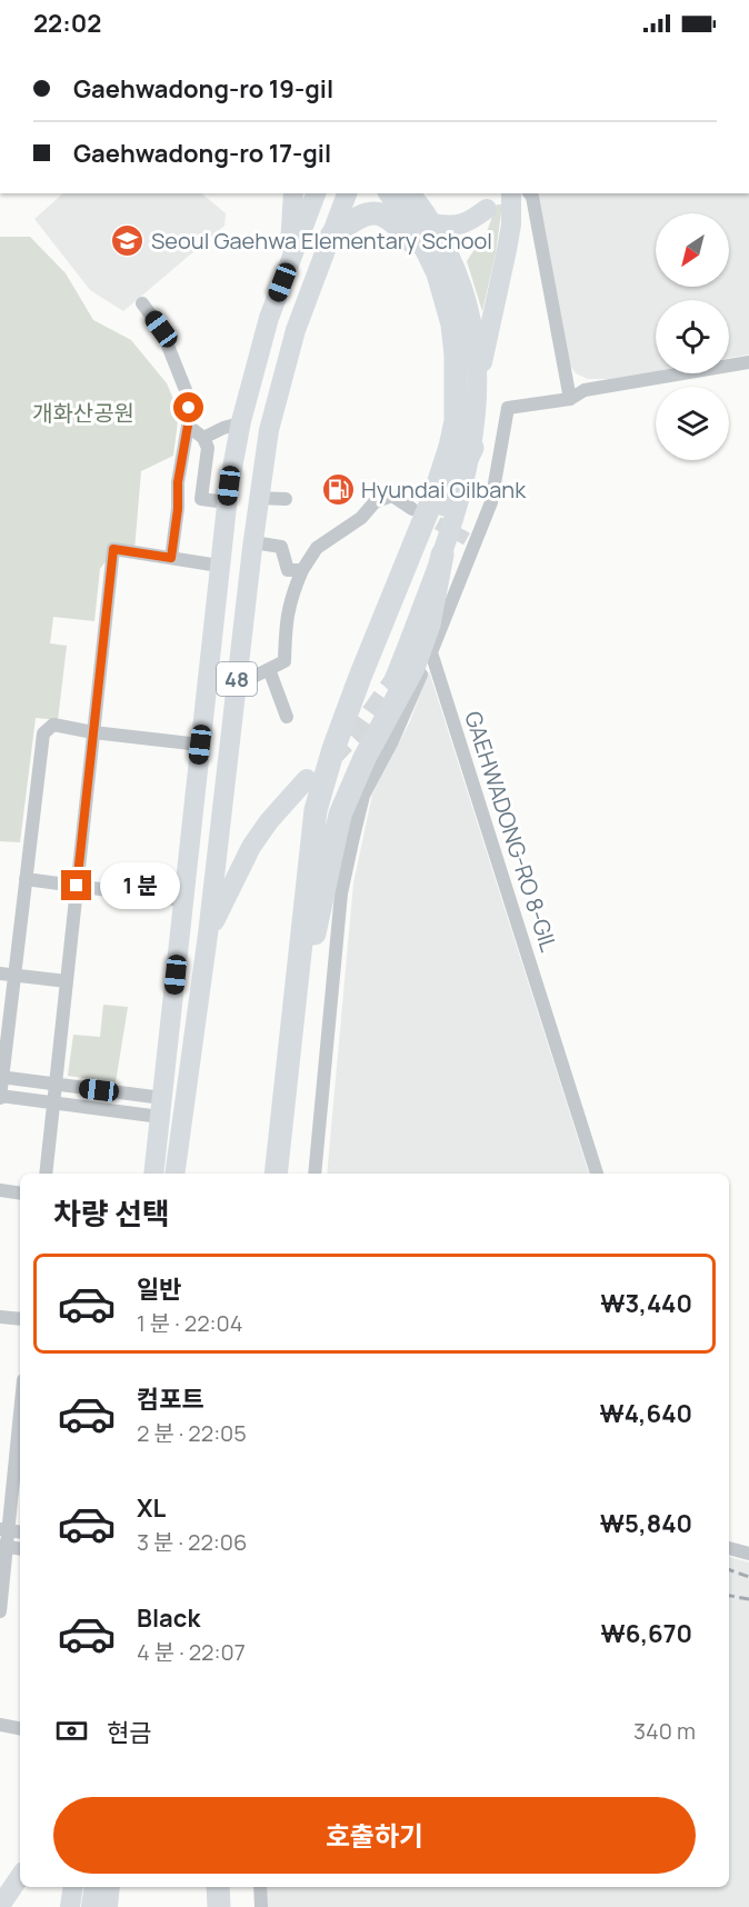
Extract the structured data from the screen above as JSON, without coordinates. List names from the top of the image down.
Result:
{
  "streets": {
    "main road": ["48"],
    "street": ["GAEHWADONG-RO 8-GIL"]
  },
  "parks": ["개화산공원"],
  "places": {
    "school or university": ["Seoul Gaehwa Elementary School"],
    "fuel station": ["Hyundai Oilbank"]
  },
  "north": "bottom left",
  "page": {
    "status": "22:02",
    "banner": ["Gaehwadong-ro 19-gil", "Gaehwadong-ro 17-gil"],
    "bubble": "1 분",
    "heading": "차량 선택",
    "list": [
      {
        "name": "일반",
        "note": "1 분 · 22:04",
        "value": "₩3,440"
      },
      {
        "name": "컴포트",
        "note": "2 분 · 22:05",
        "value": "₩4,640"
      },
      {
        "name": "XL",
        "note": "3 분 · 22:06",
        "value": "₩5,840"
      },
      {
        "name": "Black",
        "note": "4 분 · 22:07",
        "value": "₩6,670"
      }
    ],
    "pay": ["현금", "340 m"],
    "buttons": "호출하기"
  }
}
